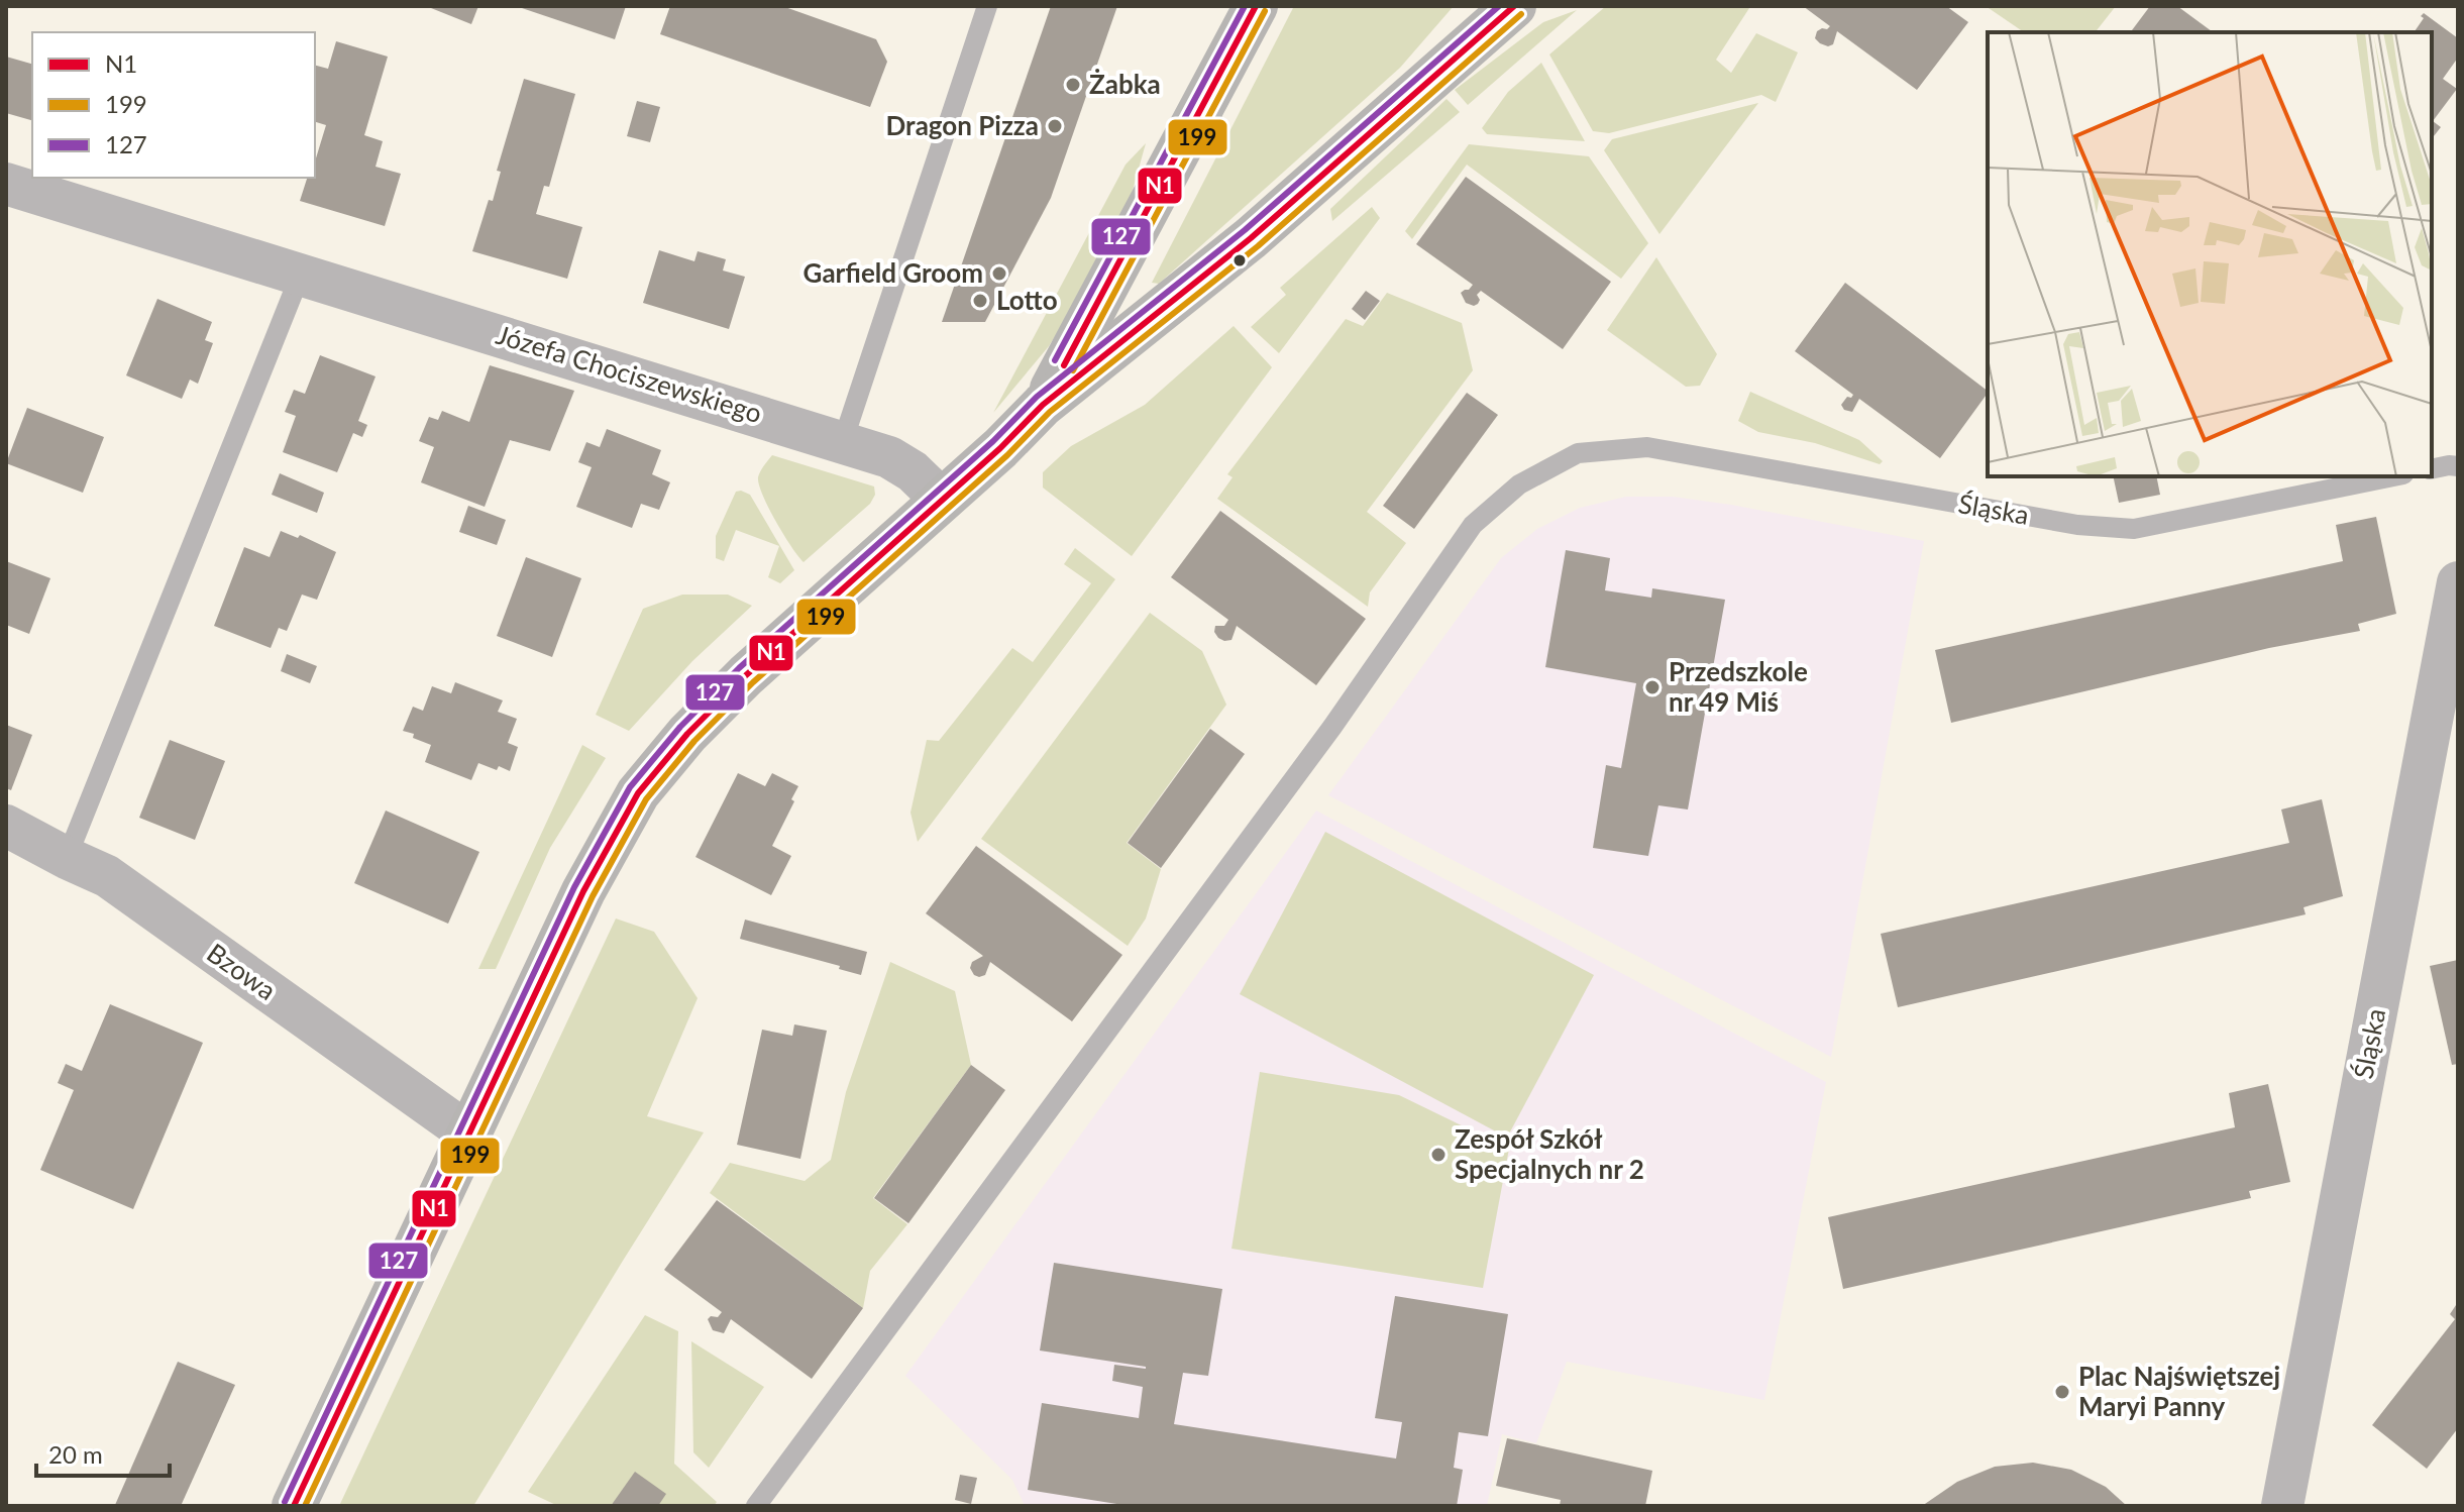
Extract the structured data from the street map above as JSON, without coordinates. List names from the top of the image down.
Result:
{
  "streets": {
    "street": ["Józefa Chociszewskiego", "Śląska", "Bzowa"]
  },
  "places": [
    "Żabka",
    "Dragon Pizza",
    "Garfield Groom",
    "Lotto",
    "Przedszkole nr 49 Miś",
    "Zespół Szkół Specjalnych nr 2",
    "Plac Najświętszej Maryi Panny"
  ],
  "lines": ["transit line N1", "transit line 127", "transit line 199"],
  "legend": ["N1", "199", "127"],
  "scale_bar": "20 m"
}
